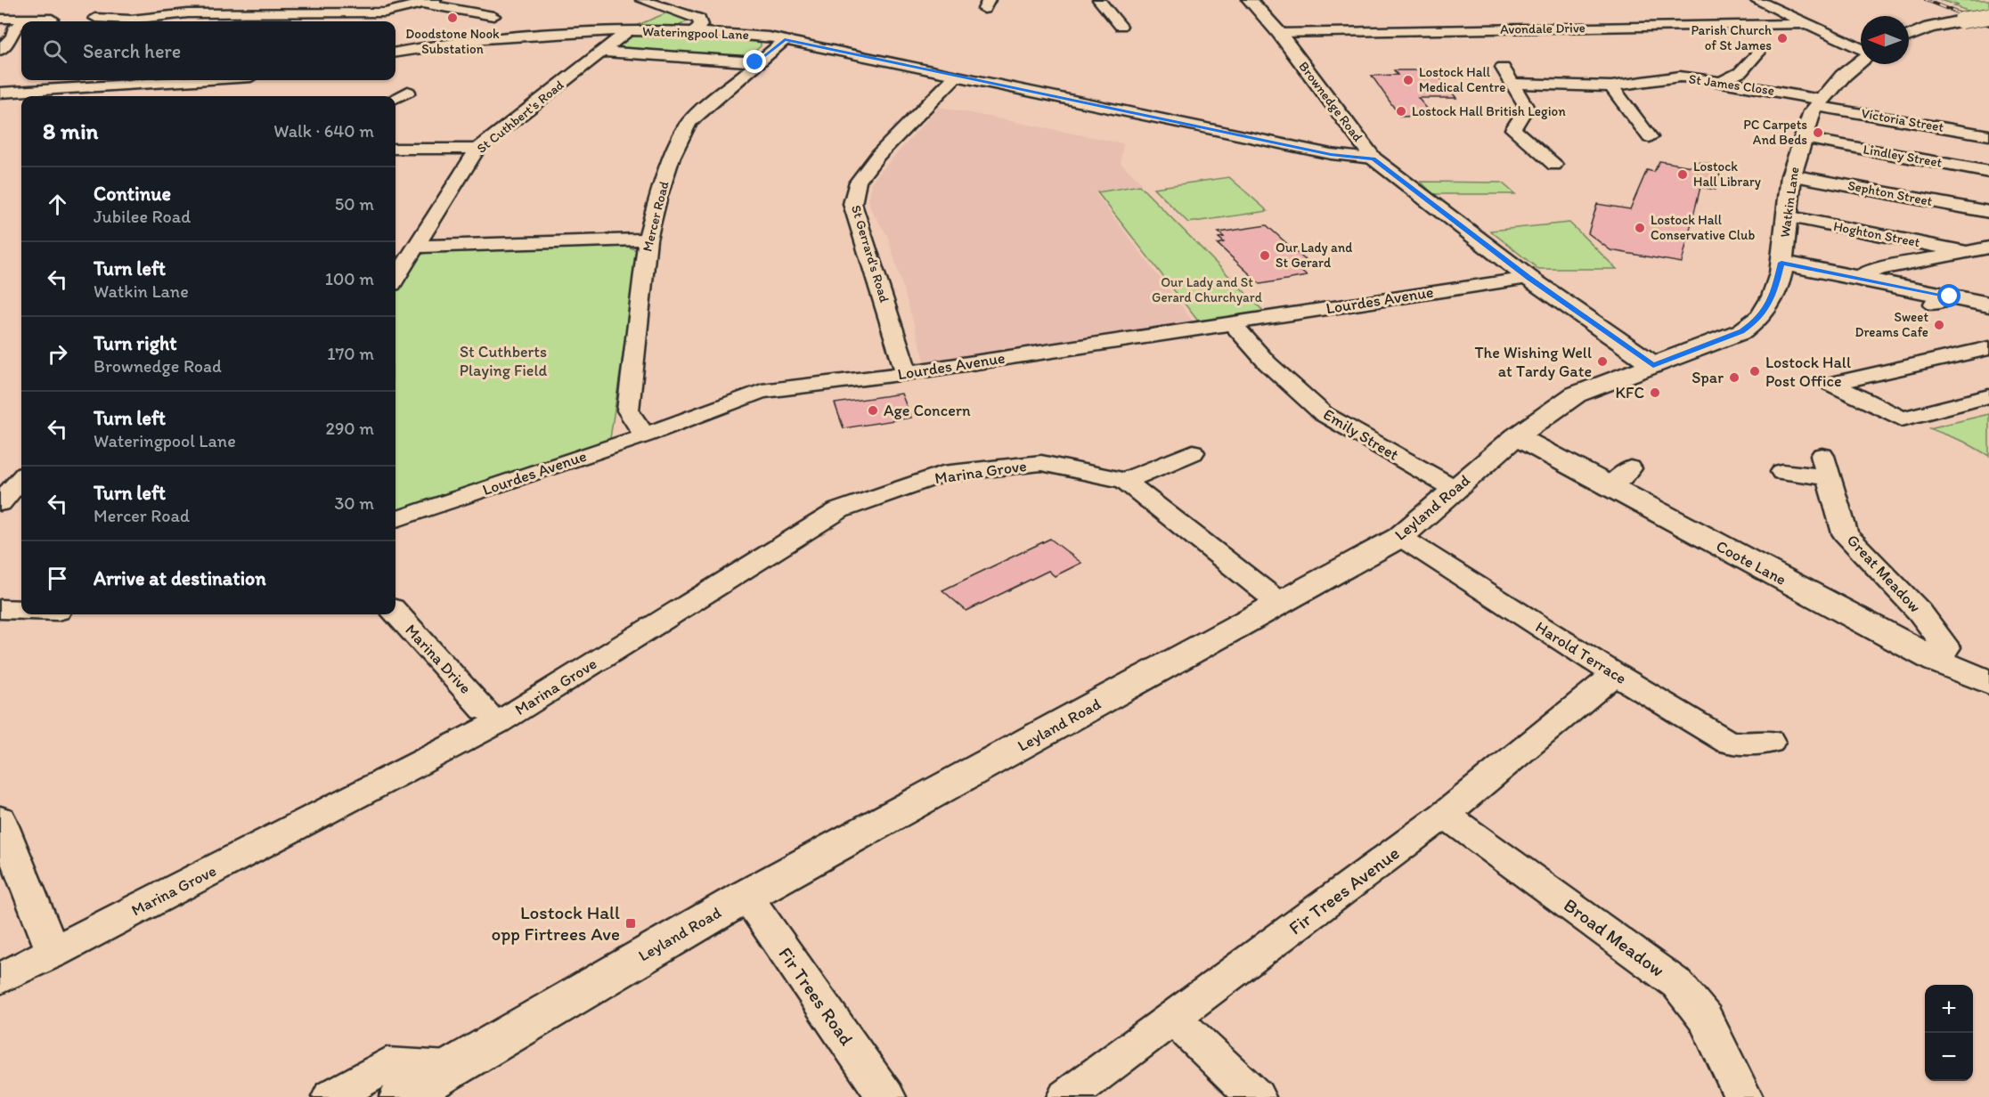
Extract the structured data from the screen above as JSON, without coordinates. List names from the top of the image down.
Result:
{
  "streets": {
    "main road": [
      "Brownedge Road",
      "Watkin Lane",
      "Leyland Road",
      "Coote Lane"
    ],
    "street": [
      "Avondale Drive",
      "Wateringpool Lane",
      "St James Close",
      "St Cuthbert's Road",
      "Victoria Street",
      "Lindley Street",
      "Sephton Street",
      "Mercer Road",
      "Hoghton Street",
      "St Gerrard's Road",
      "Lourdes Avenue",
      "Emily Street",
      "Marina Grove",
      "Great Meadow",
      "Harold Terrace",
      "Marina Drive",
      "Fir Trees Avenue",
      "Broad Meadow",
      "Fir Trees Road"
    ]
  },
  "crossings": [
    ["Avondale Drive", "Brownedge Road"],
    ["Wateringpool Lane", "Brownedge Road"],
    ["Wateringpool Lane", "St Cuthbert's Road"],
    ["Wateringpool Lane", "Mercer Road"],
    ["Wateringpool Lane", "St Gerrard's Road"],
    ["St James Close", "Victoria Street"],
    ["St James Close", "Watkin Lane"],
    ["Brownedge Road", "Watkin Lane"],
    ["Brownedge Road", "Lourdes Avenue"],
    ["Brownedge Road", "Leyland Road"],
    ["Victoria Street", "Watkin Lane"],
    ["Lindley Street", "Watkin Lane"],
    ["Sephton Street", "Watkin Lane"],
    ["Watkin Lane", "Hoghton Street"],
    ["Watkin Lane", "Leyland Road"],
    ["Mercer Road", "Lourdes Avenue"],
    ["St Gerrard's Road", "Lourdes Avenue"],
    ["Lourdes Avenue", "Emily Street"],
    ["Emily Street", "Leyland Road"],
    ["Marina Grove", "Leyland Road"],
    ["Leyland Road", "Coote Lane"],
    ["Leyland Road", "Harold Terrace"],
    ["Leyland Road", "Fir Trees Road"],
    ["Coote Lane", "Great Meadow"],
    ["Harold Terrace", "Fir Trees Avenue"],
    ["Fir Trees Avenue", "Broad Meadow"]
  ],
  "parks": ["Our Lady and St Gerard Churchyard", "St Cuthberts Playing Field"],
  "places": {
    "other": [
      "Doodstone Nook Substation",
      "Parish Church of St James",
      "Lostock Hall Medical Centre",
      "Lostock Hall British Legion",
      "PC Carpets And Beds",
      "Lostock Hall Library",
      "Lostock Hall Conservative Club",
      "Our Lady and St Gerard",
      "Sweet Dreams Cafe",
      "The Wishing Well at Tardy Gate",
      "Lostock Hall Post Office",
      "Spar",
      "KFC",
      "Age Concern"
    ],
    "transit": ["Lostock Hall opp Firtrees Ave"]
  },
  "north": "left",
  "page": {
    "search": "Search here",
    "heading": ["8 min", "Walk · 640 m"],
    "list": [
      ["Continue", "Jubilee Road", "50 m"],
      ["Turn left", "Watkin Lane", "100 m"],
      ["Turn right", "Brownedge Road", "170 m"],
      ["Turn left", "Wateringpool Lane", "290 m"],
      ["Turn left", "Mercer Road", "30 m"],
      "Arrive at destination"
    ],
    "map_buttons": ["+", "−"]
  }
}
